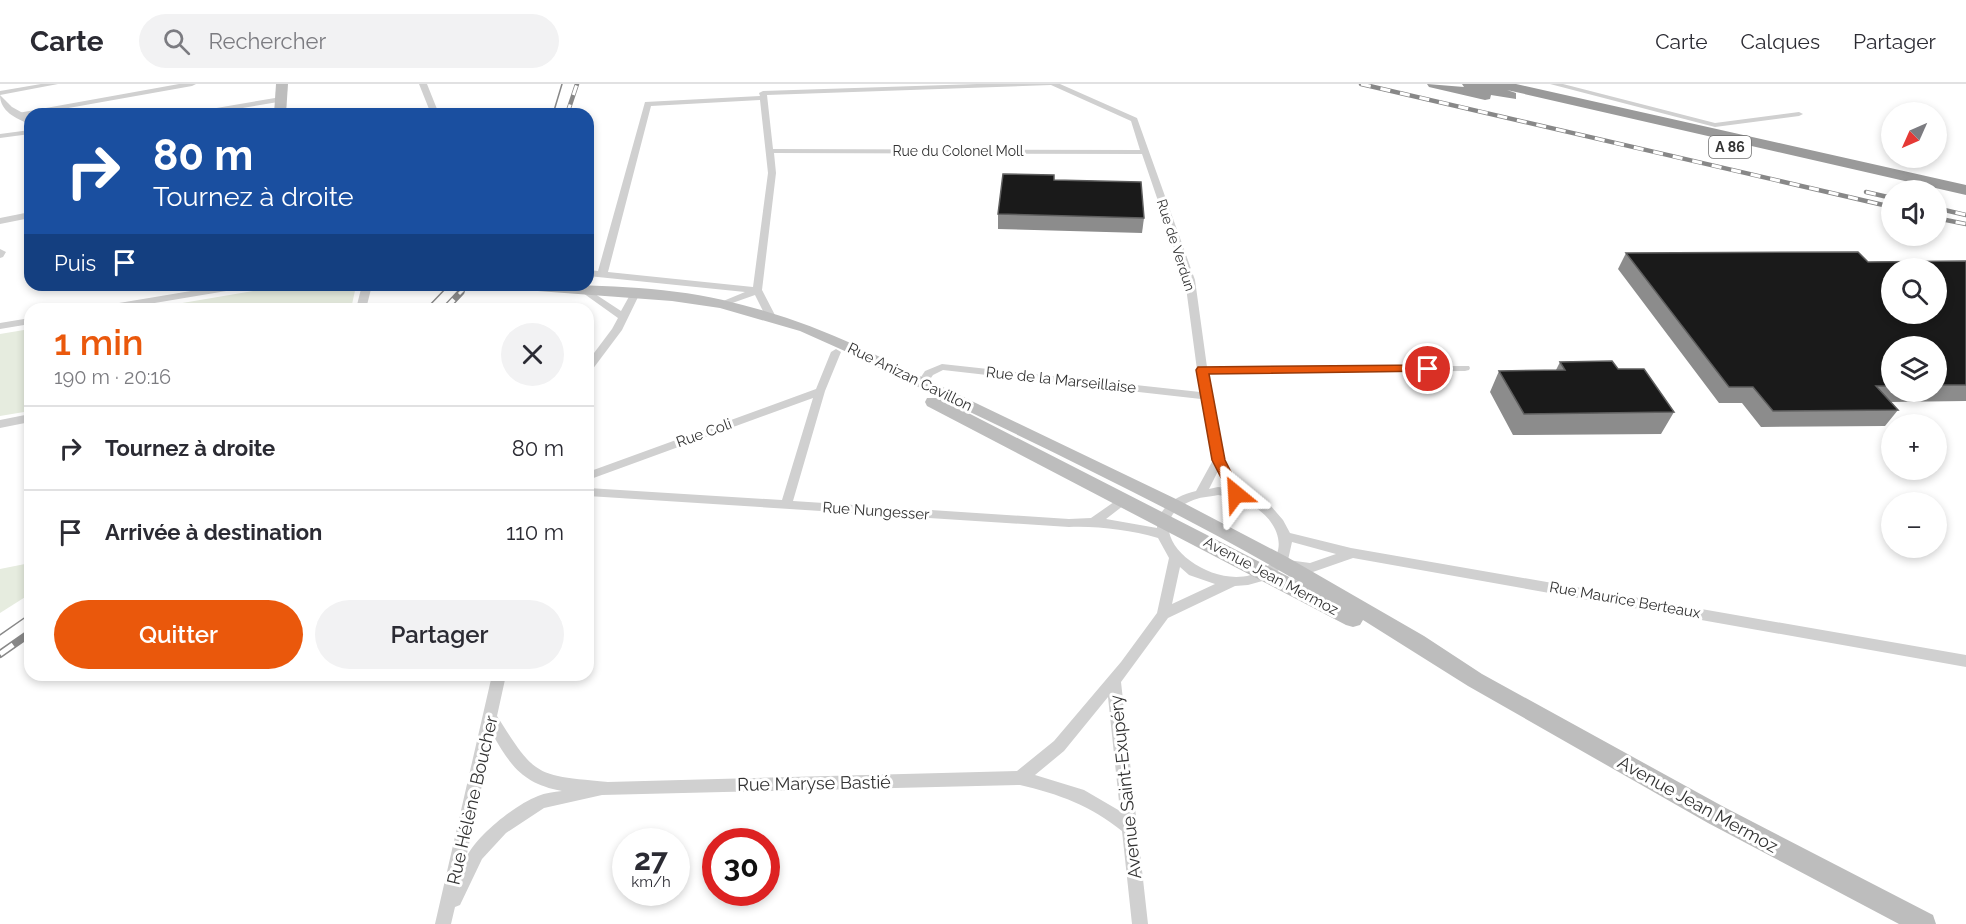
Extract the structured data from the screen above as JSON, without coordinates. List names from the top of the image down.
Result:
{
  "streets": {
    "highway": ["A 86"],
    "main road": ["Rue Anizan Cavillon", "Avenue Jean Mermoz"],
    "street": [
      "Rue du Colonel Moll",
      "Rue de Verdun",
      "Rue de la Marseillaise",
      "Rue Coli",
      "Rue Nungesser",
      "Rue Maurice Berteaux",
      "Rue Maryse Bastié",
      "Avenue Saint-Exupéry",
      "Rue Hélène Boucher"
    ]
  },
  "crossings": [
    ["Rue du Colonel Moll", "Rue de Verdun"],
    ["Rue de Verdun", "Rue de la Marseillaise"],
    ["Rue Anizan Cavillon", "Rue de la Marseillaise"],
    ["Rue Anizan Cavillon", "Rue Nungesser"],
    ["Rue Anizan Cavillon", "Avenue Jean Mermoz"],
    ["Rue Nungesser", "Avenue Jean Mermoz"],
    ["Rue Maryse Bastié", "Avenue Saint-Exupéry"],
    ["Rue Maryse Bastié", "Rue Hélène Boucher"]
  ],
  "north": "bottom left",
  "page": {
    "header": "Carte",
    "search": "Rechercher",
    "nav": ["Carte", "Calques", "Partager"],
    "map_buttons": ["+", "−"],
    "turn": ["80 m", "Tournez à droite"],
    "then": "Puis",
    "heading": ["1 min", "190 m · 20:16"],
    "list": [
      {
        "name": "Tournez à droite",
        "value": "80 m"
      },
      {
        "name": "Arrivée à destination",
        "value": "110 m"
      }
    ],
    "buttons": ["Quitter", "Partager"],
    "speed": "27 km/h",
    "limit": "30"
  }
}
